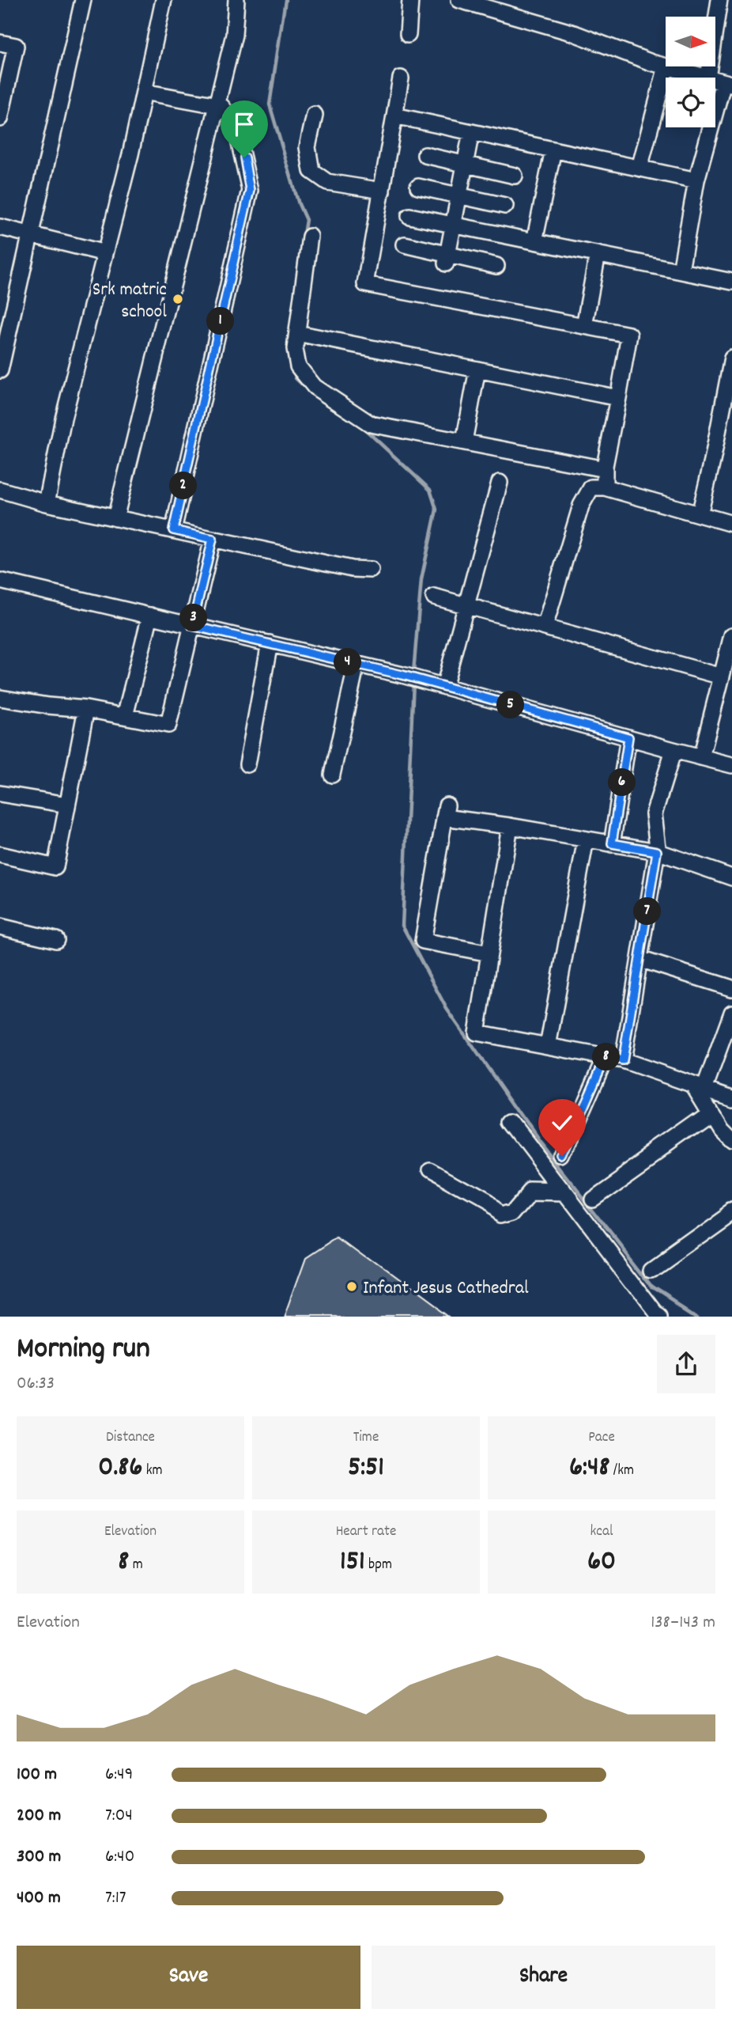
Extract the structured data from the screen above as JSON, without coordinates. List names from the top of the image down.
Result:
{
  "places": ["Srk matric school", "Infant Jesus Cathedral"],
  "north": "right",
  "page": {
    "pins": [
      "1",
      "2",
      "3",
      "4",
      "5",
      "6",
      "7",
      "8"
    ],
    "heading": ["Morning run", "06:33"],
    "stats": [
      ["Distance", "0.86 km"],
      ["Time", "5:51"],
      ["Pace", "6:48 /km"],
      ["Elevation", "8 m"],
      ["Heart rate", "151 bpm"],
      ["kcal", "60"]
    ],
    "chart": ["Elevation", "138–143 m"],
    "list": [
      {
        "name": "100 m",
        "note": "6:49"
      },
      {
        "name": "200 m",
        "note": "7:04"
      },
      {
        "name": "300 m",
        "note": "6:40"
      },
      {
        "name": "400 m",
        "note": "7:17"
      }
    ],
    "buttons": ["Save", "Share"]
  }
}
